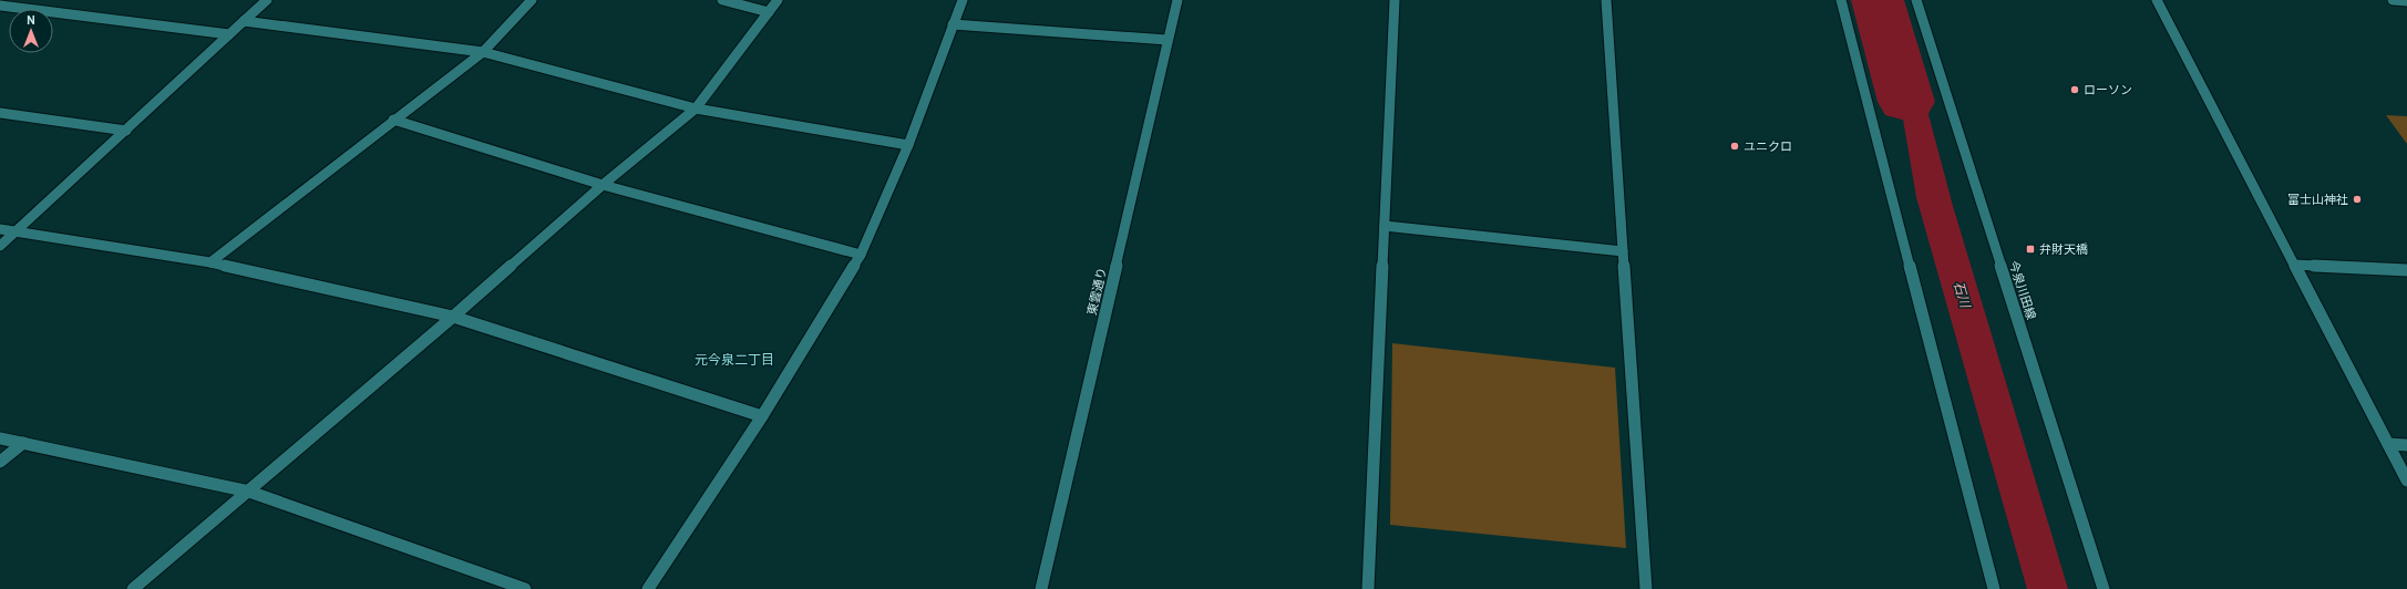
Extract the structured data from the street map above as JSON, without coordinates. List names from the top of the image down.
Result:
{
  "streets": {
    "street": ["今泉川田線", "東雲通り"]
  },
  "districts": ["元今泉二丁目"],
  "water": ["石川"],
  "places": {
    "other": ["ローソン", "ユニクロ", "富士山神社"],
    "transit": ["弁財天橋"]
  },
  "north": "top"
}
